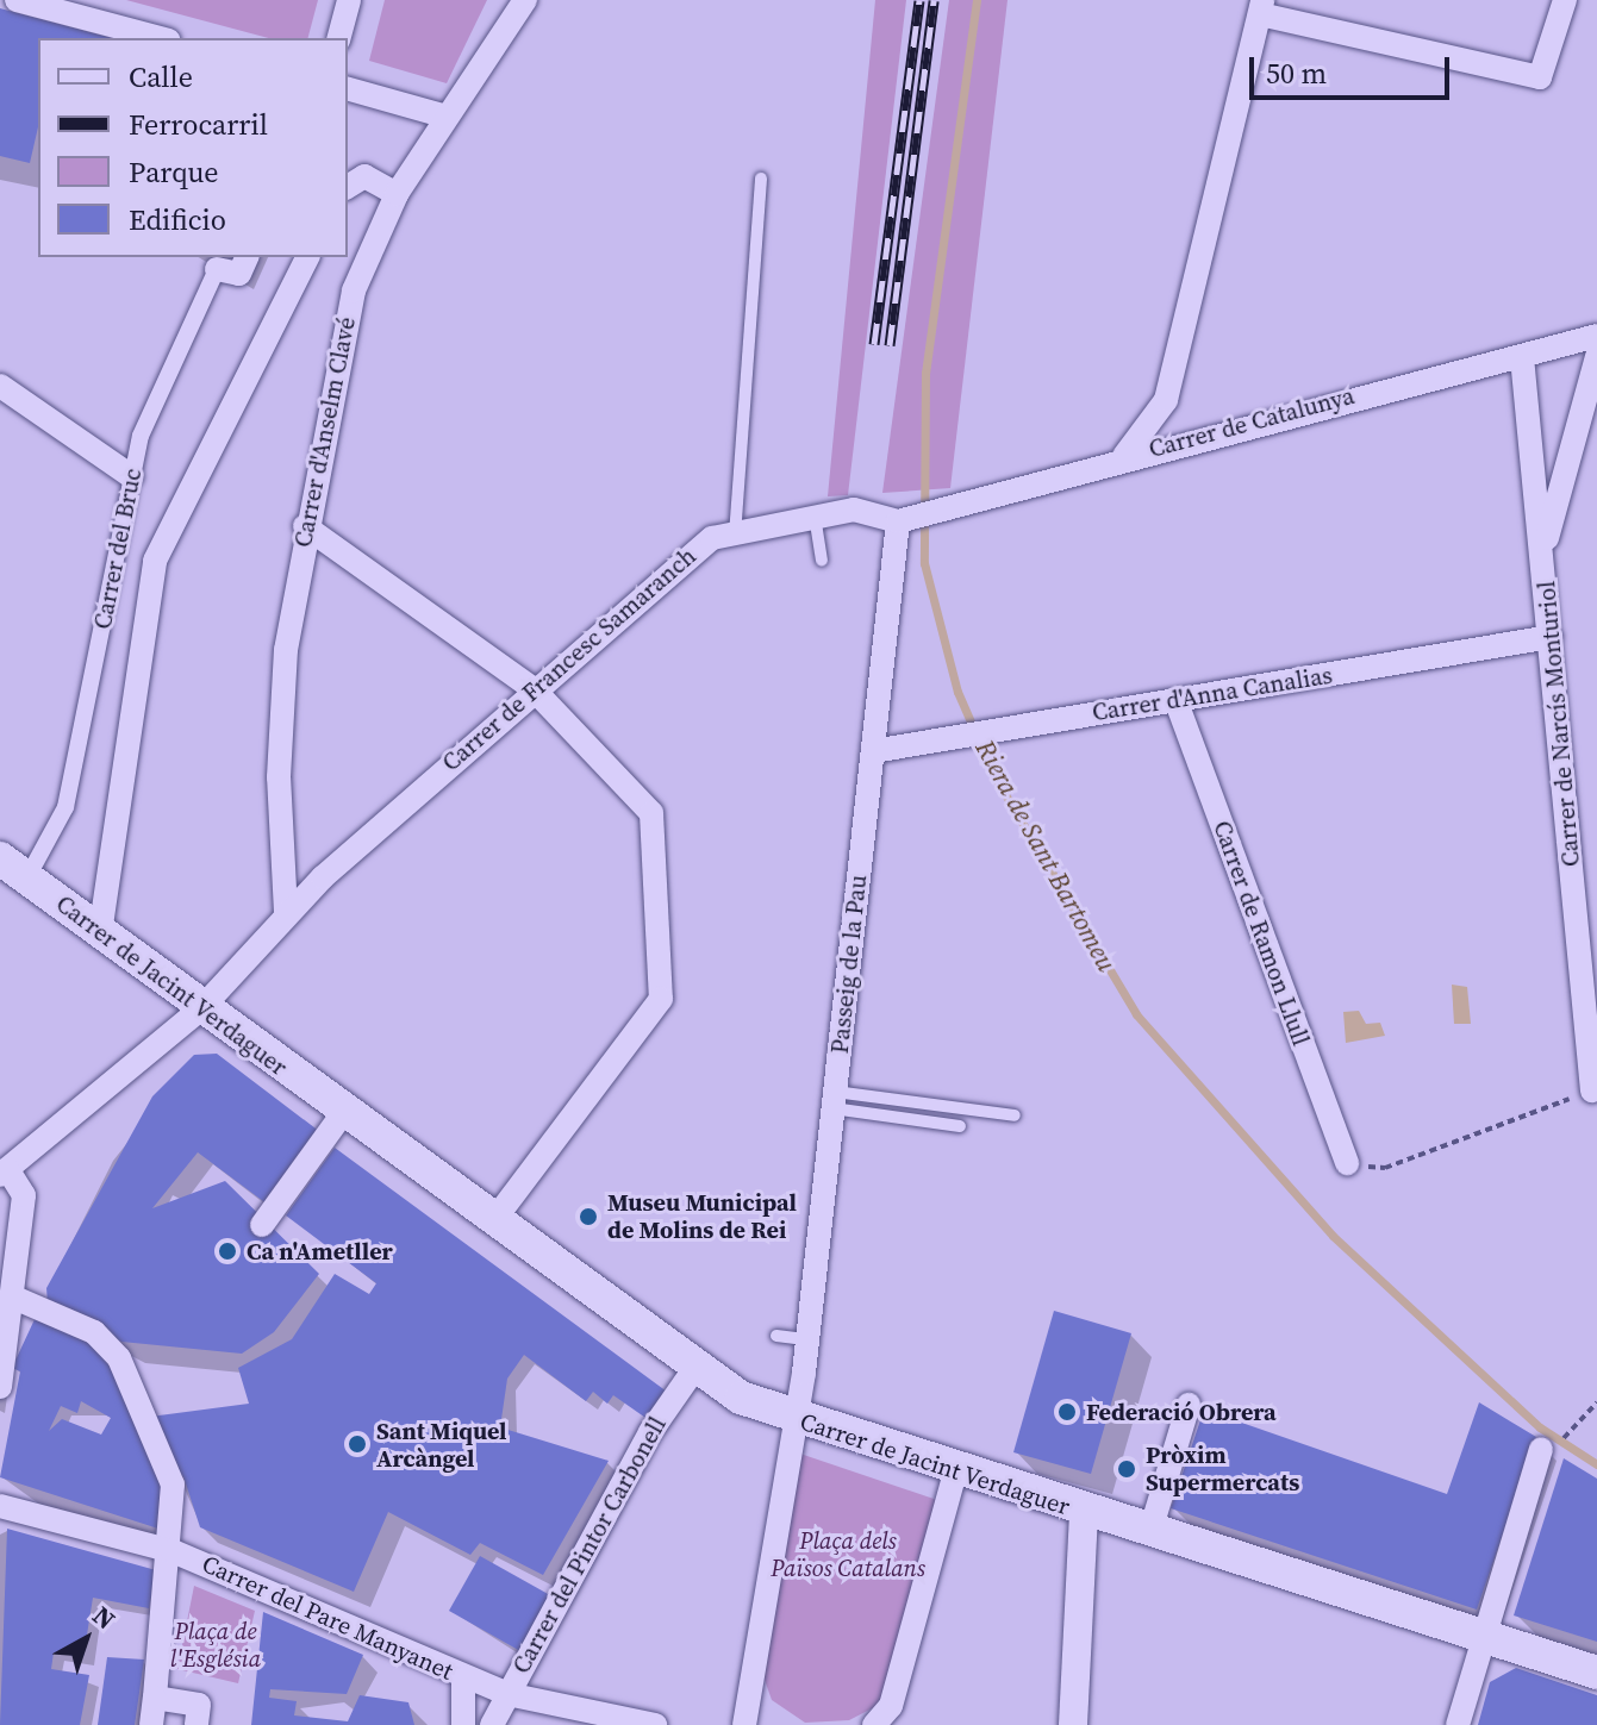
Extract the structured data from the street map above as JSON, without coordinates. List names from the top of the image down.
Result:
{
  "streets": {
    "main road": ["Carrer de Jacint Verdaguer"],
    "street": [
      "Carrer de Catalunya",
      "Carrer d'Anselm Clavé",
      "Carrer del Bruc",
      "Carrer de Francesc Samaranch",
      "Carrer d'Anna Canalias",
      "Carrer de Narcís Monturiol",
      "Carrer de Ramon Llull",
      "Passeig de la Pau",
      "Carrer del Pintor Carbonell",
      "Carrer del Pare Manyanet"
    ]
  },
  "crossings": [
    ["Carrer de Catalunya", "Carrer de Francesc Samaranch"],
    ["Carrer de Catalunya", "Carrer de Narcís Monturiol"],
    ["Carrer de Catalunya", "Passeig de la Pau"],
    ["Carrer d'Anselm Clavé", "Carrer de Francesc Samaranch"],
    ["Carrer del Bruc", "Carrer de Jacint Verdaguer"],
    ["Carrer de Francesc Samaranch", "Passeig de la Pau"],
    ["Carrer de Francesc Samaranch", "Carrer de Jacint Verdaguer"],
    ["Carrer d'Anna Canalias", "Carrer de Narcís Monturiol"],
    ["Carrer d'Anna Canalias", "Carrer de Ramon Llull"],
    ["Carrer d'Anna Canalias", "Passeig de la Pau"],
    ["Passeig de la Pau", "Carrer de Jacint Verdaguer"],
    ["Carrer de Jacint Verdaguer", "Carrer del Pintor Carbonell"],
    ["Carrer del Pintor Carbonell", "Carrer del Pare Manyanet"]
  ],
  "water": ["Riera de Sant Bartomeu"],
  "parks": ["Plaça dels Països Catalans", "Plaça de l'Església"],
  "places": [
    "Museu Municipal de Molins de Rei",
    "Ca n'Ametller",
    "Federació Obrera",
    "Sant Miquel Arcàngel",
    "Pròxim Supermercats"
  ],
  "legend": [
    "Calle",
    "Ferrocarril",
    "Parque",
    "Edificio"
  ],
  "scale_bar": "50 m",
  "north": "top right"
}
